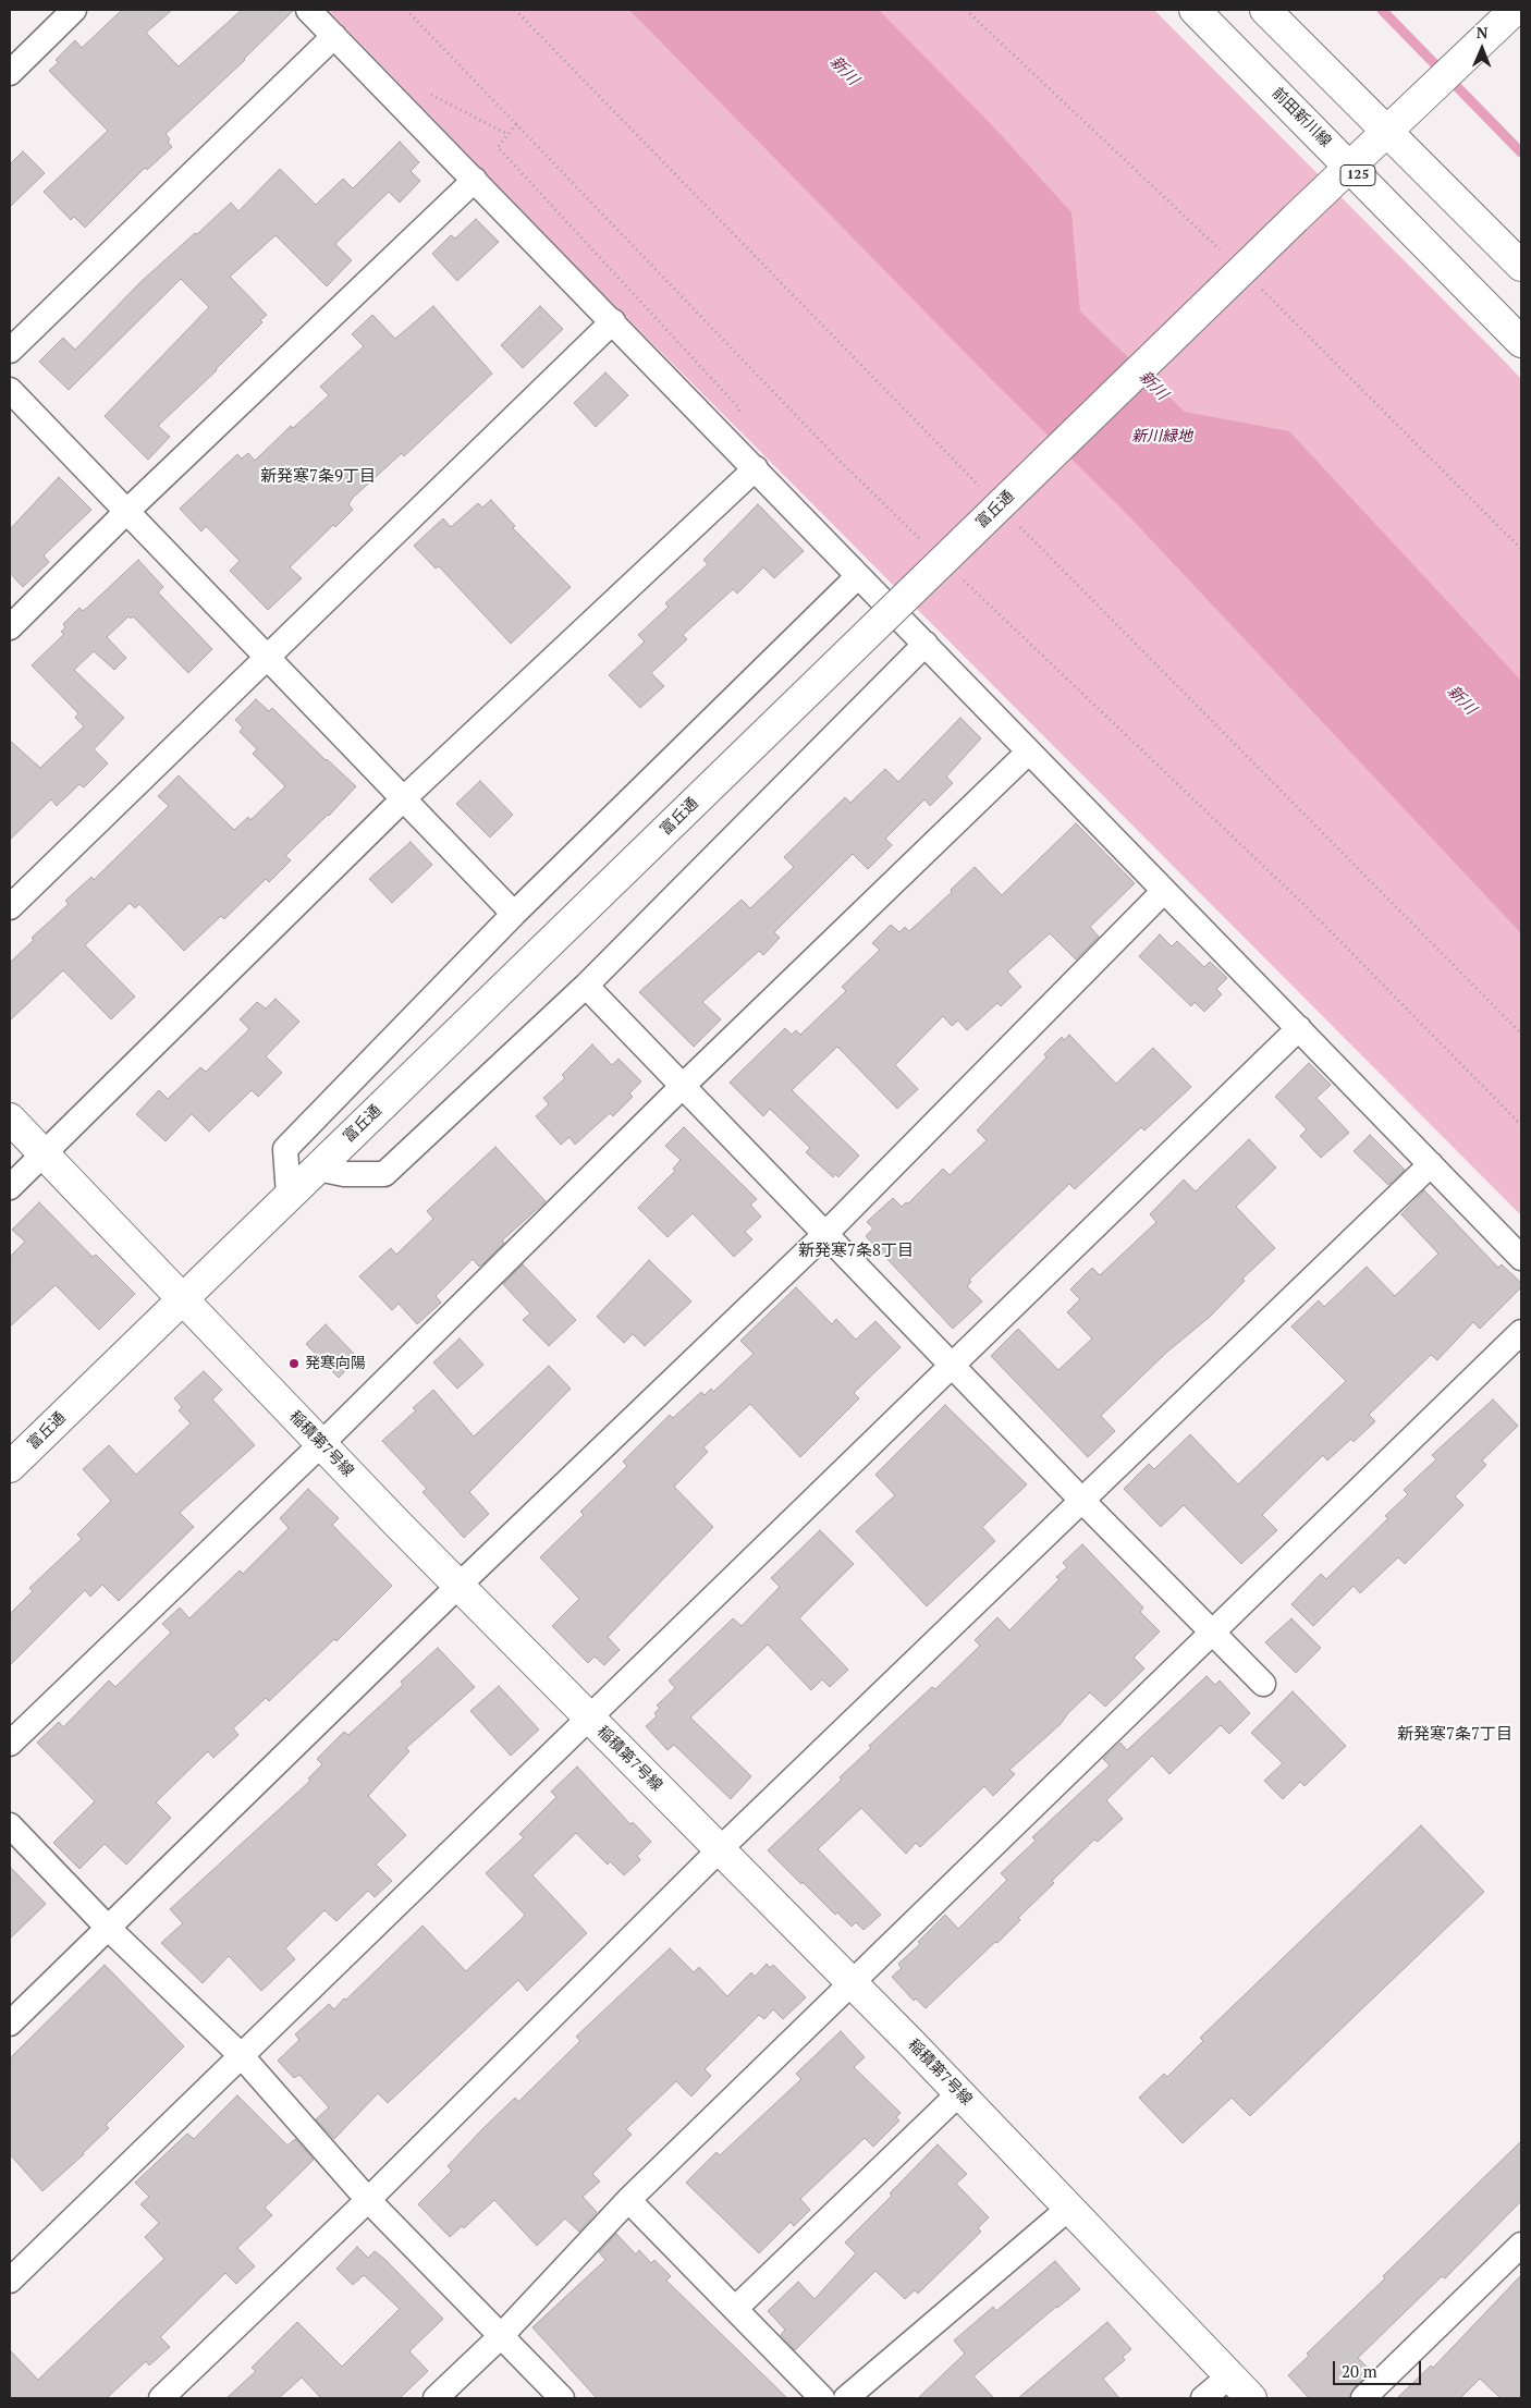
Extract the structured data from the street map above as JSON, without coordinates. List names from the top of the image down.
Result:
{
  "streets": {
    "street": [
      "前田新川線",
      "125",
      "富丘通",
      "稲積第7号線"
    ]
  },
  "crossings": [
    ["前田新川線", "富丘通"],
    ["富丘通", "稲積第7号線"]
  ],
  "districts": ["新発寒7条9丁目", "新発寒7条8丁目", "新発寒7条7丁目"],
  "water": ["新川"],
  "parks": ["新川緑地"],
  "places": ["発寒向陽"],
  "scale_bar": "20 m",
  "north": "top"
}
